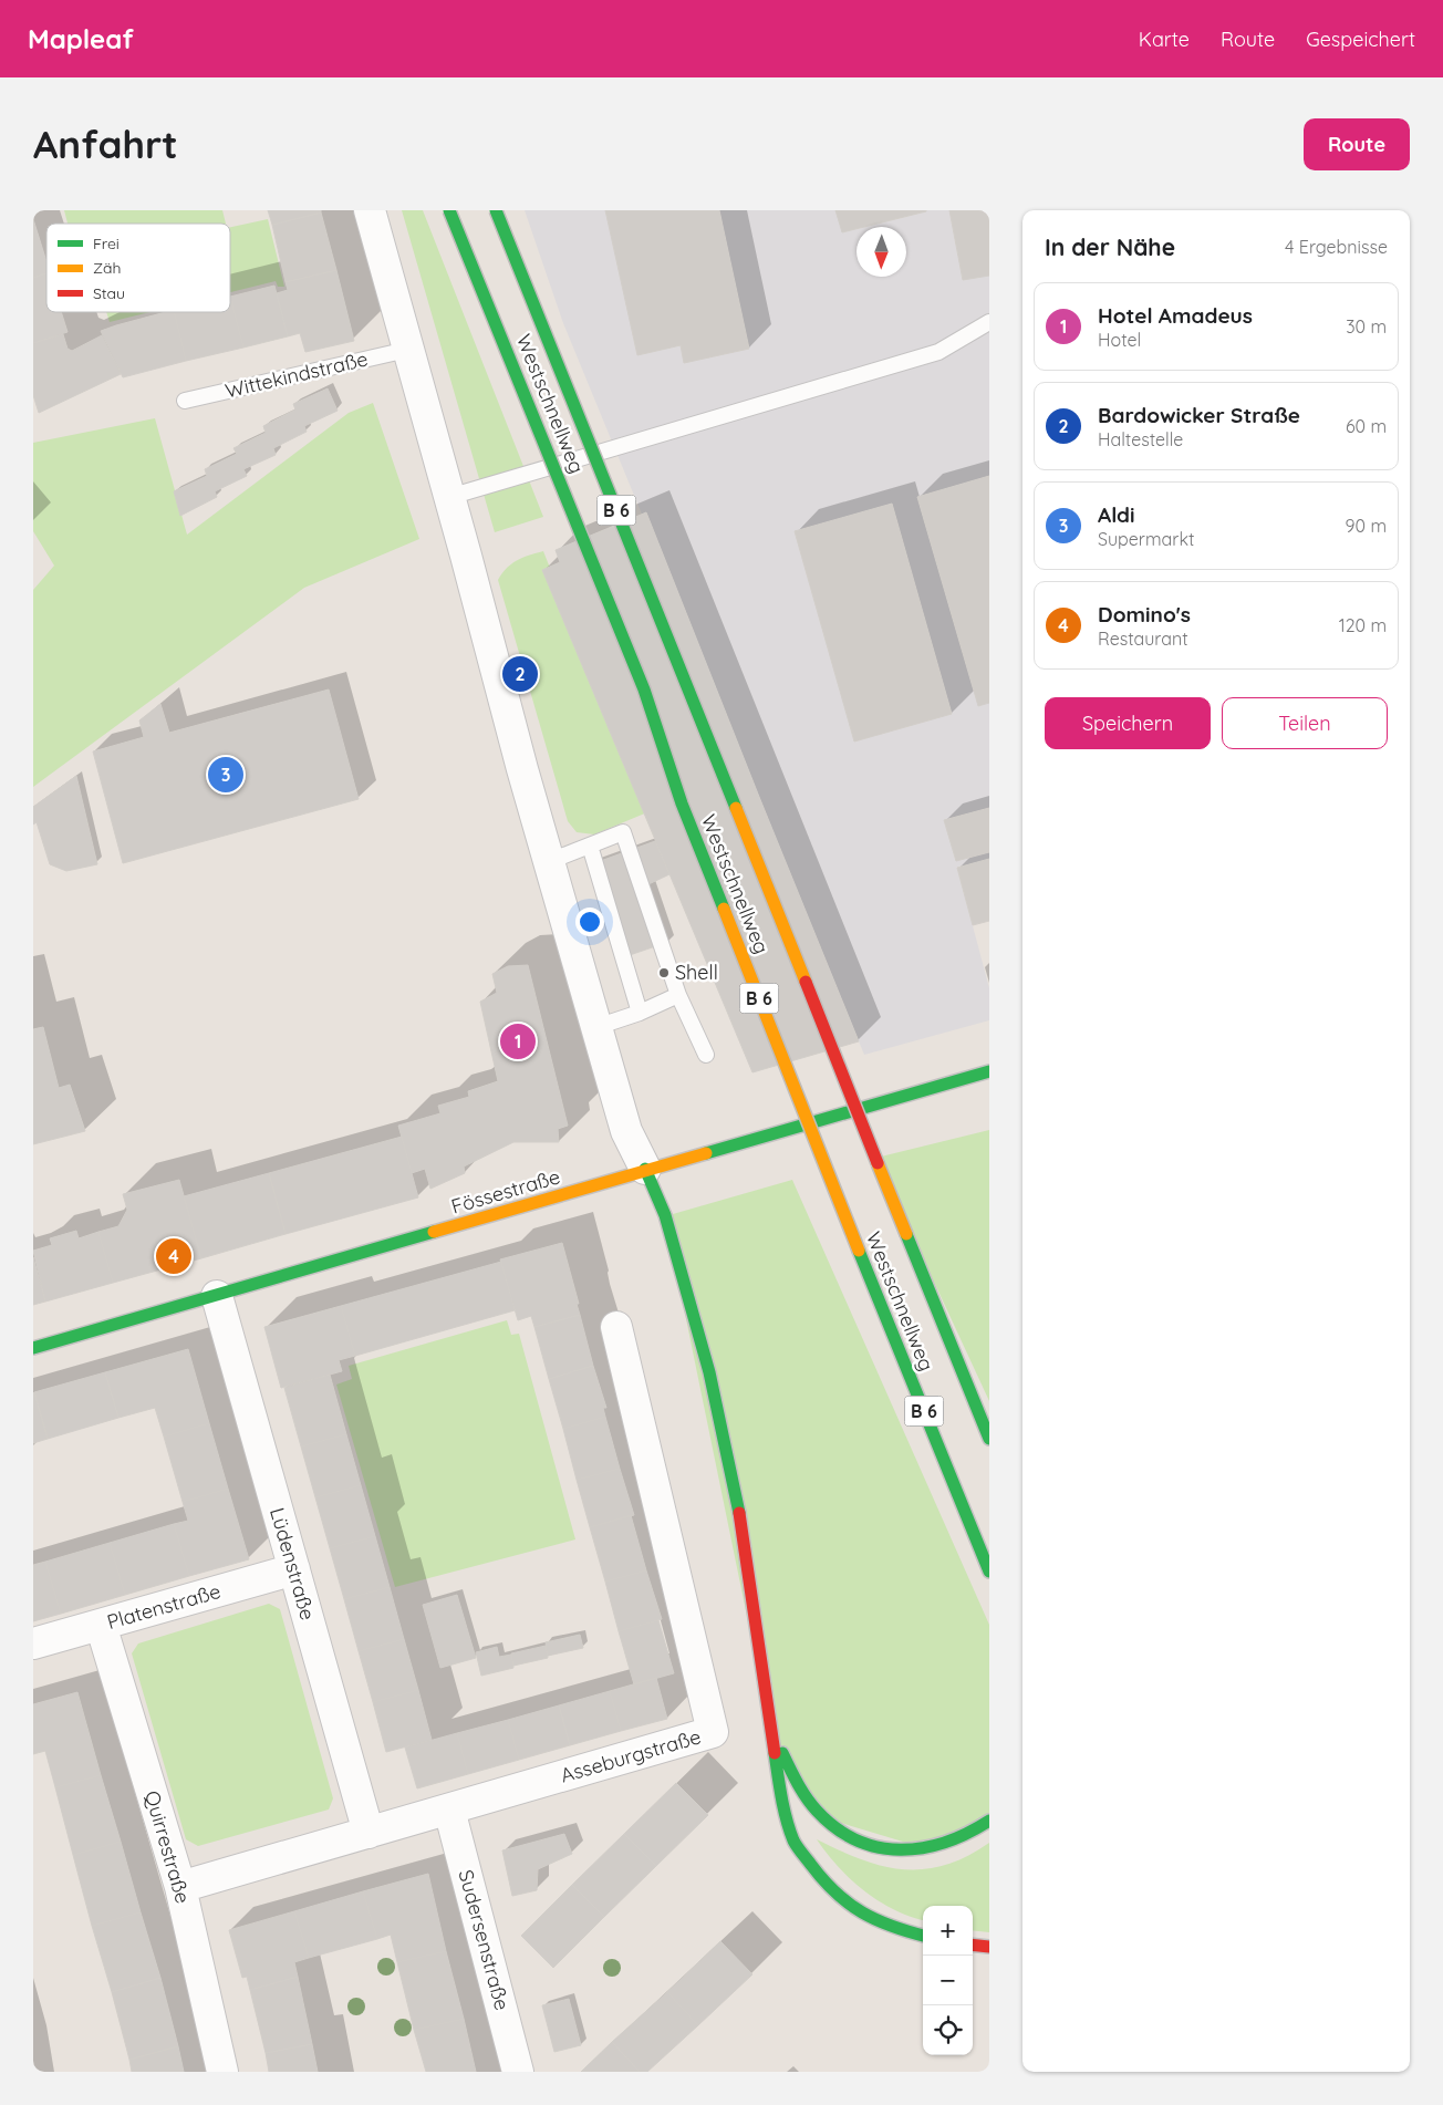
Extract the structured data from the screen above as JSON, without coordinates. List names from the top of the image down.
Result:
{
  "streets": {
    "main road": ["Westschnellweg", "B 6", "Fössestraße"],
    "street": [
      "Lüdenstraße",
      "Platenstraße",
      "Asseburgstraße",
      "Quirrestraße",
      "Sudersenstraße"
    ],
    "lane": ["Wittekindstraße"]
  },
  "crossings": [
    ["Fössestraße", "Lüdenstraße"],
    ["Lüdenstraße", "Platenstraße"],
    ["Lüdenstraße", "Asseburgstraße"],
    ["Platenstraße", "Quirrestraße"],
    ["Asseburgstraße", "Quirrestraße"],
    ["Asseburgstraße", "Sudersenstraße"]
  ],
  "places": ["Shell"],
  "legend": ["Frei", "Zäh", "Stau"],
  "north": "bottom",
  "page": {
    "header": "Mapleaf",
    "nav": ["Karte", "Route", "Gespeichert"],
    "buttons": [
      "Route",
      ["Speichern", "Teilen"]
    ],
    "title": "Anfahrt",
    "heading": ["In der Nähe", "4 Ergebnisse"],
    "list": [
      {
        "mark": "1",
        "name": "Hotel Amadeus",
        "note": "Hotel",
        "value": "30 m"
      },
      {
        "mark": "2",
        "name": "Bardowicker Straße",
        "note": "Haltestelle",
        "value": "60 m"
      },
      {
        "mark": "3",
        "name": "Aldi",
        "note": "Supermarkt",
        "value": "90 m"
      },
      {
        "mark": "4",
        "name": "Domino's",
        "note": "Restaurant",
        "value": "120 m"
      }
    ],
    "pins": [
      "2",
      "3",
      "1",
      "4"
    ],
    "map_buttons": ["+", "−"]
  }
}
